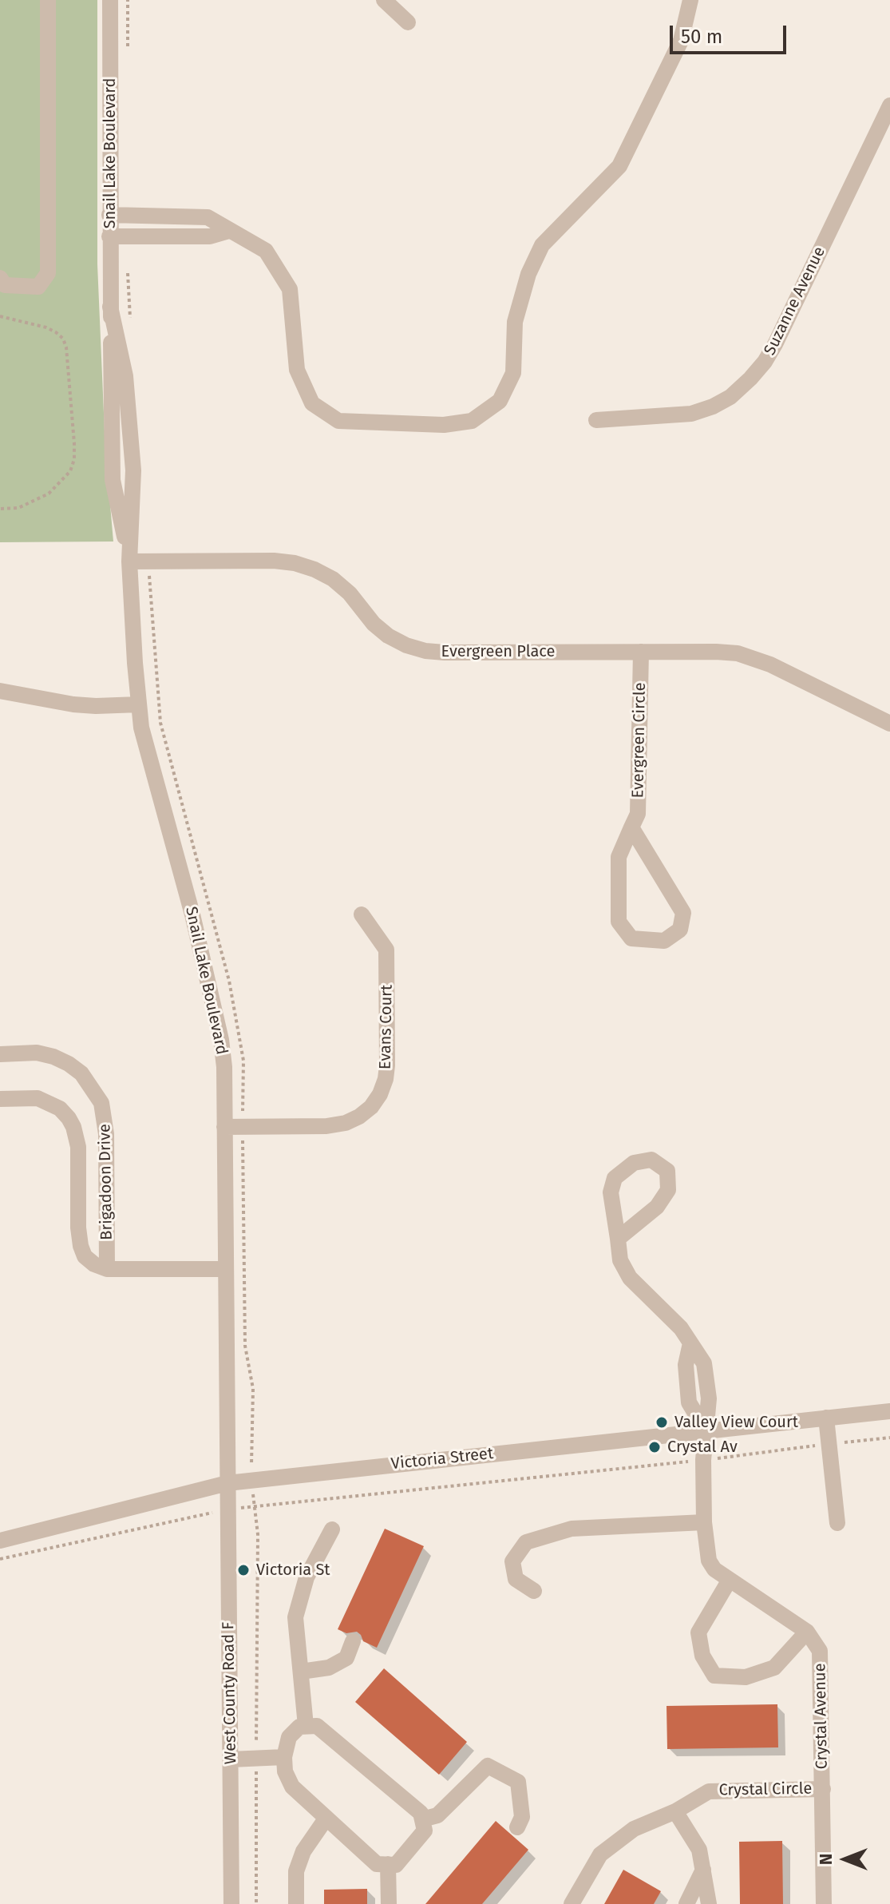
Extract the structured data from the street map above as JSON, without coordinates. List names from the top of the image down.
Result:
{
  "streets": {
    "street": [
      "Snail Lake Boulevard",
      "Suzanne Avenue",
      "Evergreen Place",
      "Evergreen Circle",
      "Evans Court",
      "Brigadoon Drive",
      "Victoria Street",
      "West County Road F",
      "Crystal Avenue",
      "Crystal Circle"
    ]
  },
  "crossings": [
    ["Snail Lake Boulevard", "Evergreen Place"],
    ["Snail Lake Boulevard", "Evans Court"],
    ["Snail Lake Boulevard", "Victoria Street"],
    ["Snail Lake Boulevard", "West County Road F"],
    ["Evergreen Place", "Evergreen Circle"],
    ["Victoria Street", "West County Road F"],
    ["Crystal Avenue", "Crystal Circle"]
  ],
  "places": ["Valley View Court", "Crystal Av", "Victoria St"],
  "scale_bar": "50 m",
  "north": "left"
}
